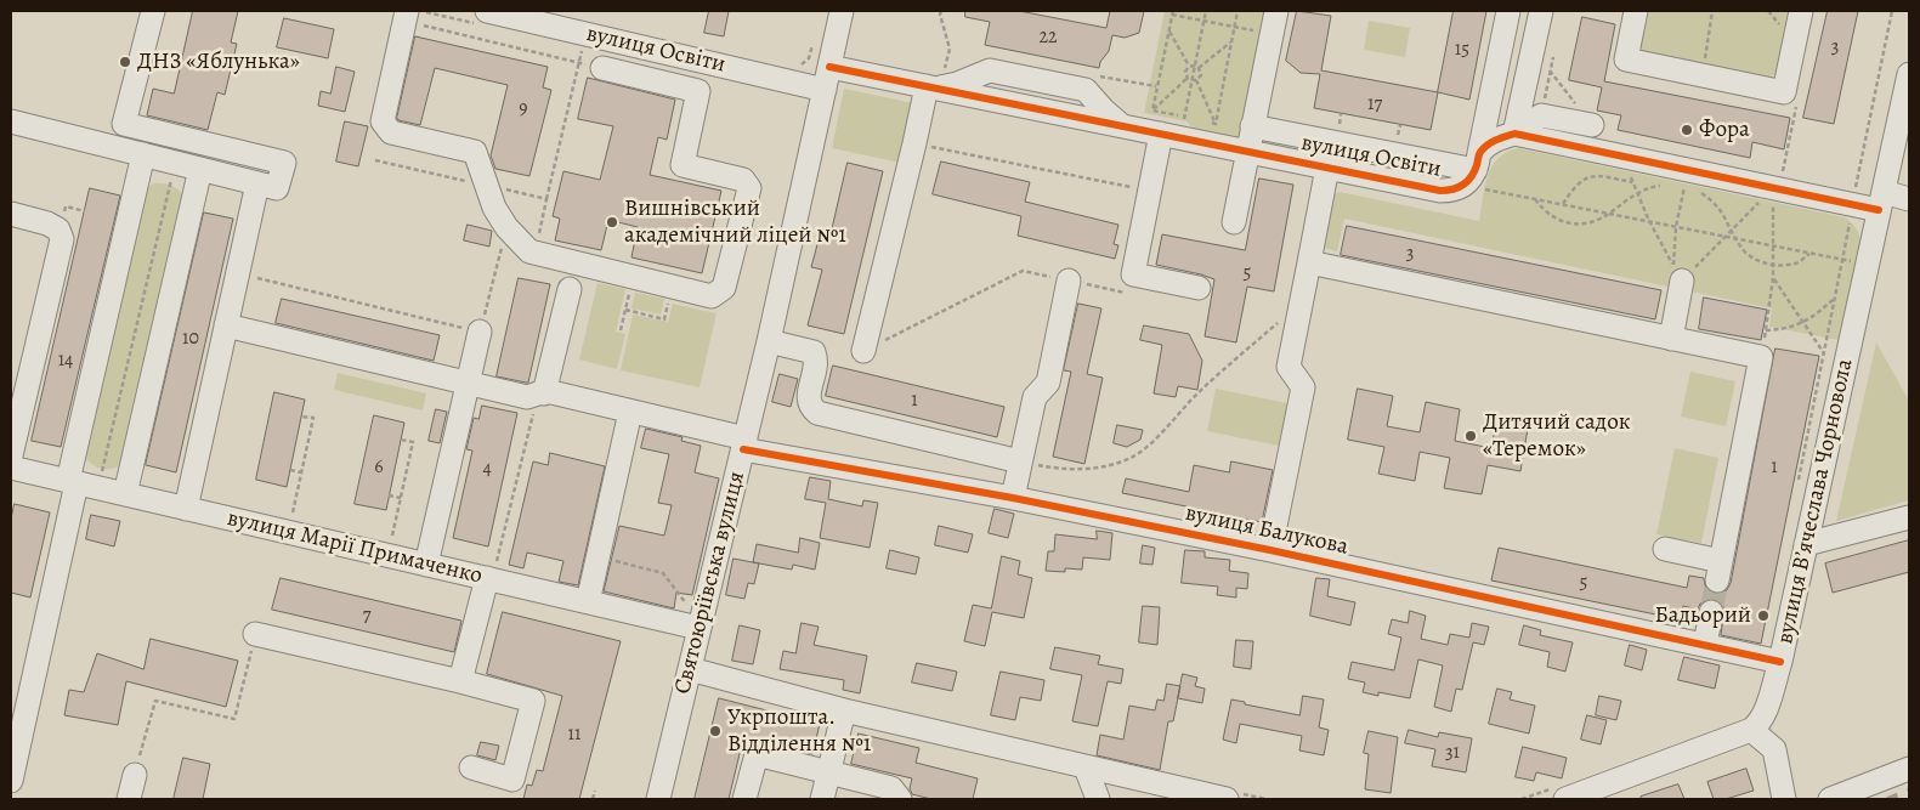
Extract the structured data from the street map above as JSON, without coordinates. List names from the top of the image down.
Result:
{
  "streets": {
    "street": [
      "вулиця Освіти",
      "вулиця Вʼячеслава Чорновола",
      "вулиця Балукова",
      "вулиця Марії Примаченко",
      "Святоюріївська вулиця"
    ]
  },
  "crossings": [
    ["вулиця Освіти", "Святоюріївська вулиця"],
    ["вулиця Вʼячеслава Чорновола", "вулиця Балукова"],
    ["вулиця Балукова", "Святоюріївська вулиця"],
    ["вулиця Марії Примаченко", "Святоюріївська вулиця"]
  ],
  "places": [
    "ДНЗ «Яблунька»",
    "Фора",
    "Вишнівський академічний ліцей №1",
    "Дитячий садок «Теремок»",
    "Бадьорий",
    "Укрпошта. Відділення №1"
  ],
  "house_numbers": [
    "22",
    "3",
    "15",
    "17",
    "9",
    "3",
    "5",
    "10",
    "14",
    "1",
    "6",
    "1",
    "4",
    "5",
    "7",
    "11",
    "31"
  ]
}
